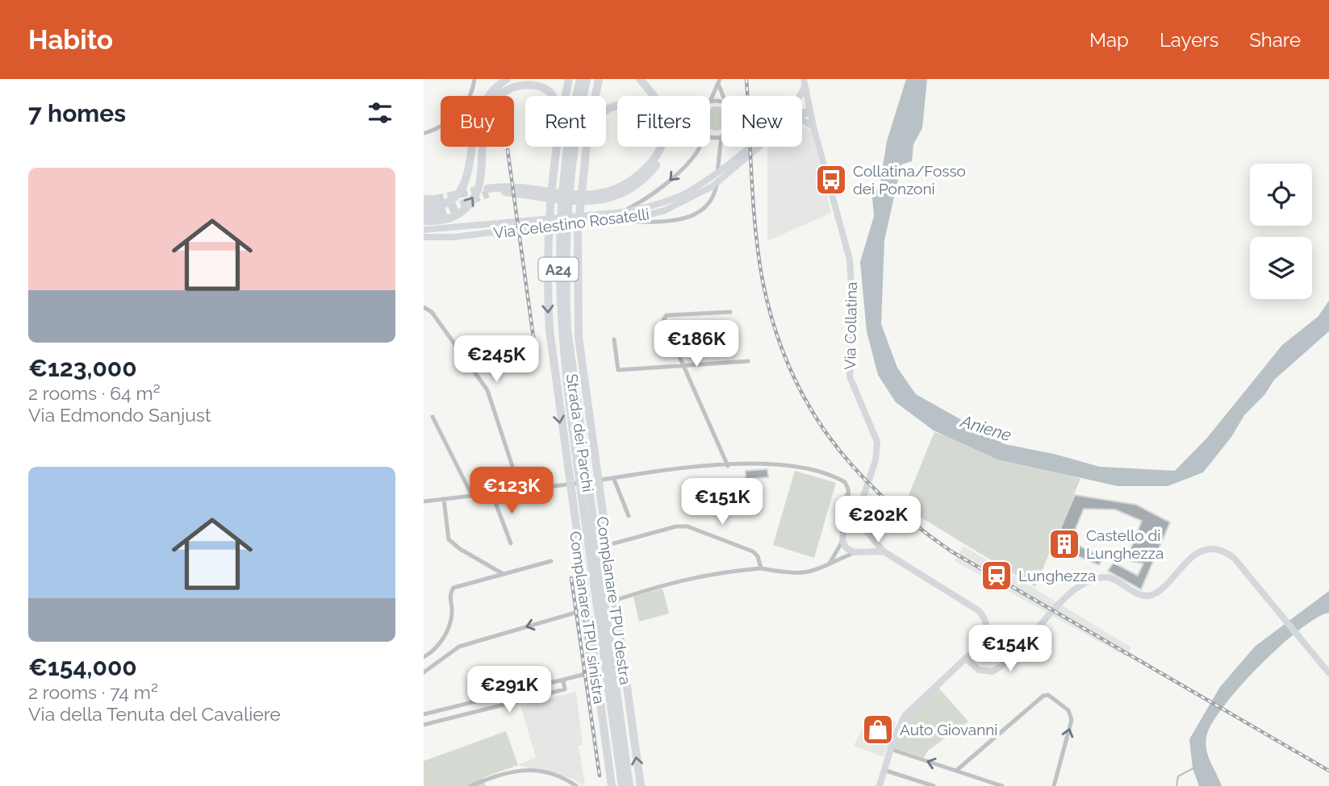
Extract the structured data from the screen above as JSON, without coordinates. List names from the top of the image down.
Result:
{
  "streets": {
    "highway": [
      "A24",
      "Strada dei Parchi",
      "Complanare TPU destra",
      "Complanare TPU sinistra"
    ],
    "street": ["Via Celestino Rosatelli", "Via Collatina"]
  },
  "crossings": [
    ["Via Celestino Rosatelli", "Via Collatina"]
  ],
  "one_way": ["Complanare TPU destra", "Complanare TPU sinistra"],
  "water": ["Aniene"],
  "places": {
    "bus stop": ["Collatina/Fosso dei Ponzoni"],
    "building": ["Castello di Lunghezza"],
    "station": ["Lunghezza"],
    "shop": ["Auto Giovanni"]
  },
  "page": {
    "header": "Habito",
    "nav": ["Map", "Layers", "Share"],
    "heading": "7 homes",
    "chip": [
      "Buy",
      "Rent",
      "Filters",
      "New"
    ],
    "list": [
      {
        "name": "€123,000",
        "note": "2 rooms · 64 m² · Via Edmondo Sanjust"
      },
      {
        "name": "€154,000",
        "note": "2 rooms · 74 m² · Via della Tenuta del Cavaliere"
      }
    ],
    "price": [
      "€186K",
      "€245K",
      "€123K",
      "€151K",
      "€202K",
      "€154K",
      "€291K"
    ]
  }
}
